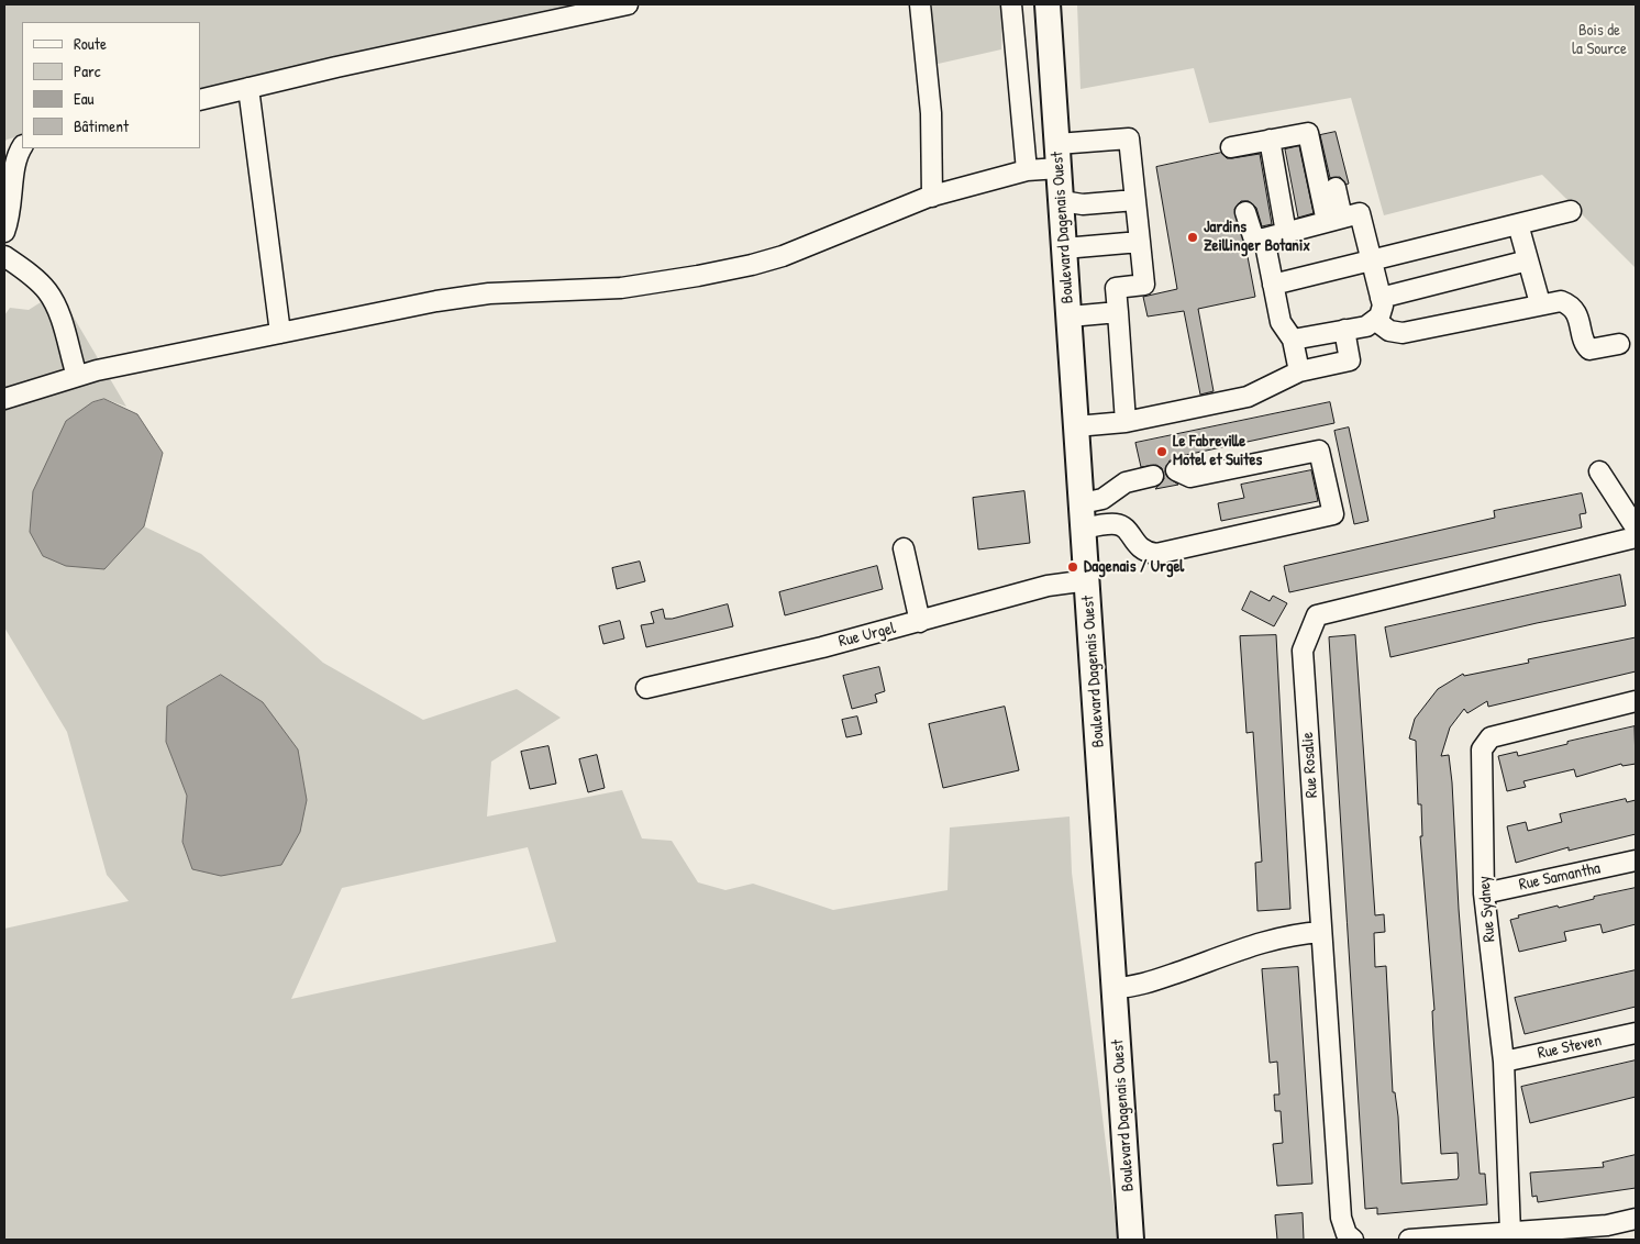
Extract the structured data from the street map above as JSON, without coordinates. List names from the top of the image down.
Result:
{
  "streets": {
    "main road": ["Boulevard Dagenais Ouest"],
    "street": [
      "Rue Urgel",
      "Rue Rosalie",
      "Rue Samantha",
      "Rue Sydney",
      "Rue Steven"
    ]
  },
  "crossings": [
    ["Boulevard Dagenais Ouest", "Rue Urgel"],
    ["Rue Samantha", "Rue Sydney"],
    ["Rue Sydney", "Rue Steven"]
  ],
  "parks": ["Bois de la Source"],
  "places": ["Jardins Zeillinger Botanix", "Le Fabreville Motel et Suites", "Dagenais / Urgel"],
  "legend": [
    "Route",
    "Parc",
    "Eau",
    "Bâtiment"
  ]
}
